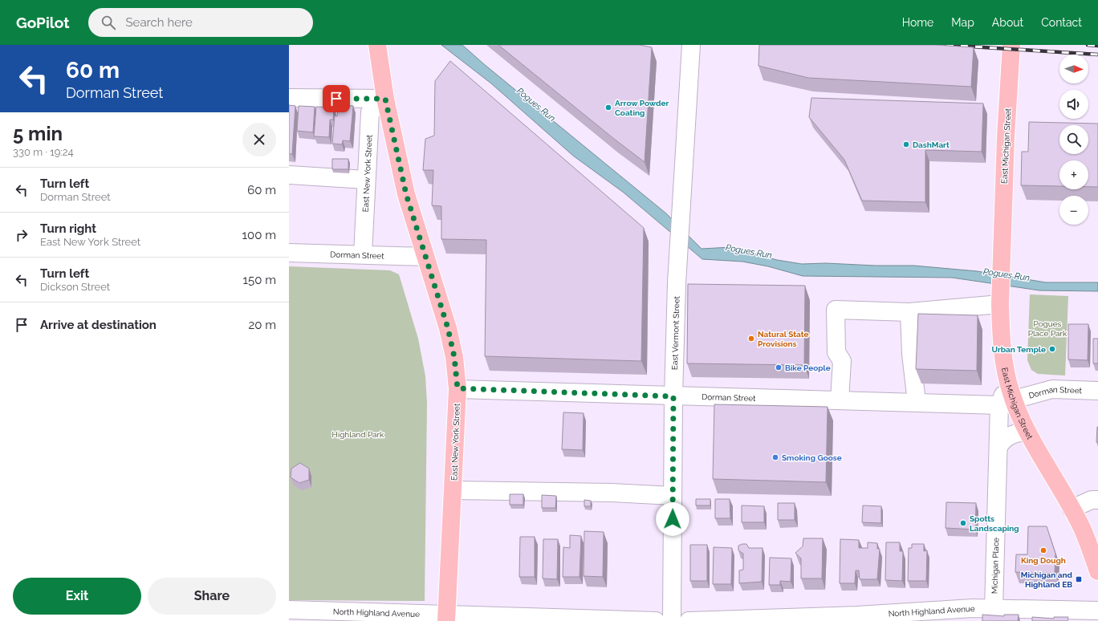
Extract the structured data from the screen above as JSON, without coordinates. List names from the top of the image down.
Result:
{
  "streets": {
    "main road": ["East Michigan Street", "East New York Street"],
    "street": [
      "Dorman Street",
      "East Vermont Street",
      "Michigan Place",
      "North Highland Avenue"
    ]
  },
  "crossings": [
    ["East Michigan Street", "Dorman Street"],
    ["East Michigan Street", "Michigan Place"],
    ["East New York Street", "Dorman Street"],
    ["East New York Street", "North Highland Avenue"],
    ["Dorman Street", "East Vermont Street"],
    ["Dorman Street", "Michigan Place"],
    ["Michigan Place", "North Highland Avenue"]
  ],
  "water": ["Pogues Run"],
  "parks": ["Pogues Place Park", "Highland Park"],
  "places": {
    "other": [
      "Arrow Powder Coating",
      "DashMart",
      "Natural State Provisions",
      "Urban Temple",
      "Bike People",
      "Smoking Goose",
      "Spotts Landscaping",
      "King Dough"
    ],
    "transit": ["Michigan and Highland EB"]
  },
  "north": "right",
  "page": {
    "header": "GoPilot",
    "search": "Search here",
    "nav": [
      "Home",
      "Map",
      "About",
      "Contact"
    ],
    "turn": ["60 m", "Dorman Street"],
    "map_buttons": ["+", "−"],
    "heading": ["5 min", "330 m · 19:24"],
    "list": [
      {
        "name": "Turn left",
        "note": "Dorman Street",
        "value": "60 m"
      },
      {
        "name": "Turn right",
        "note": "East New York Street",
        "value": "100 m"
      },
      {
        "name": "Turn left",
        "note": "Dickson Street",
        "value": "150 m"
      },
      {
        "name": "Arrive at destination",
        "value": "20 m"
      }
    ],
    "buttons": ["Exit", "Share"]
  }
}
